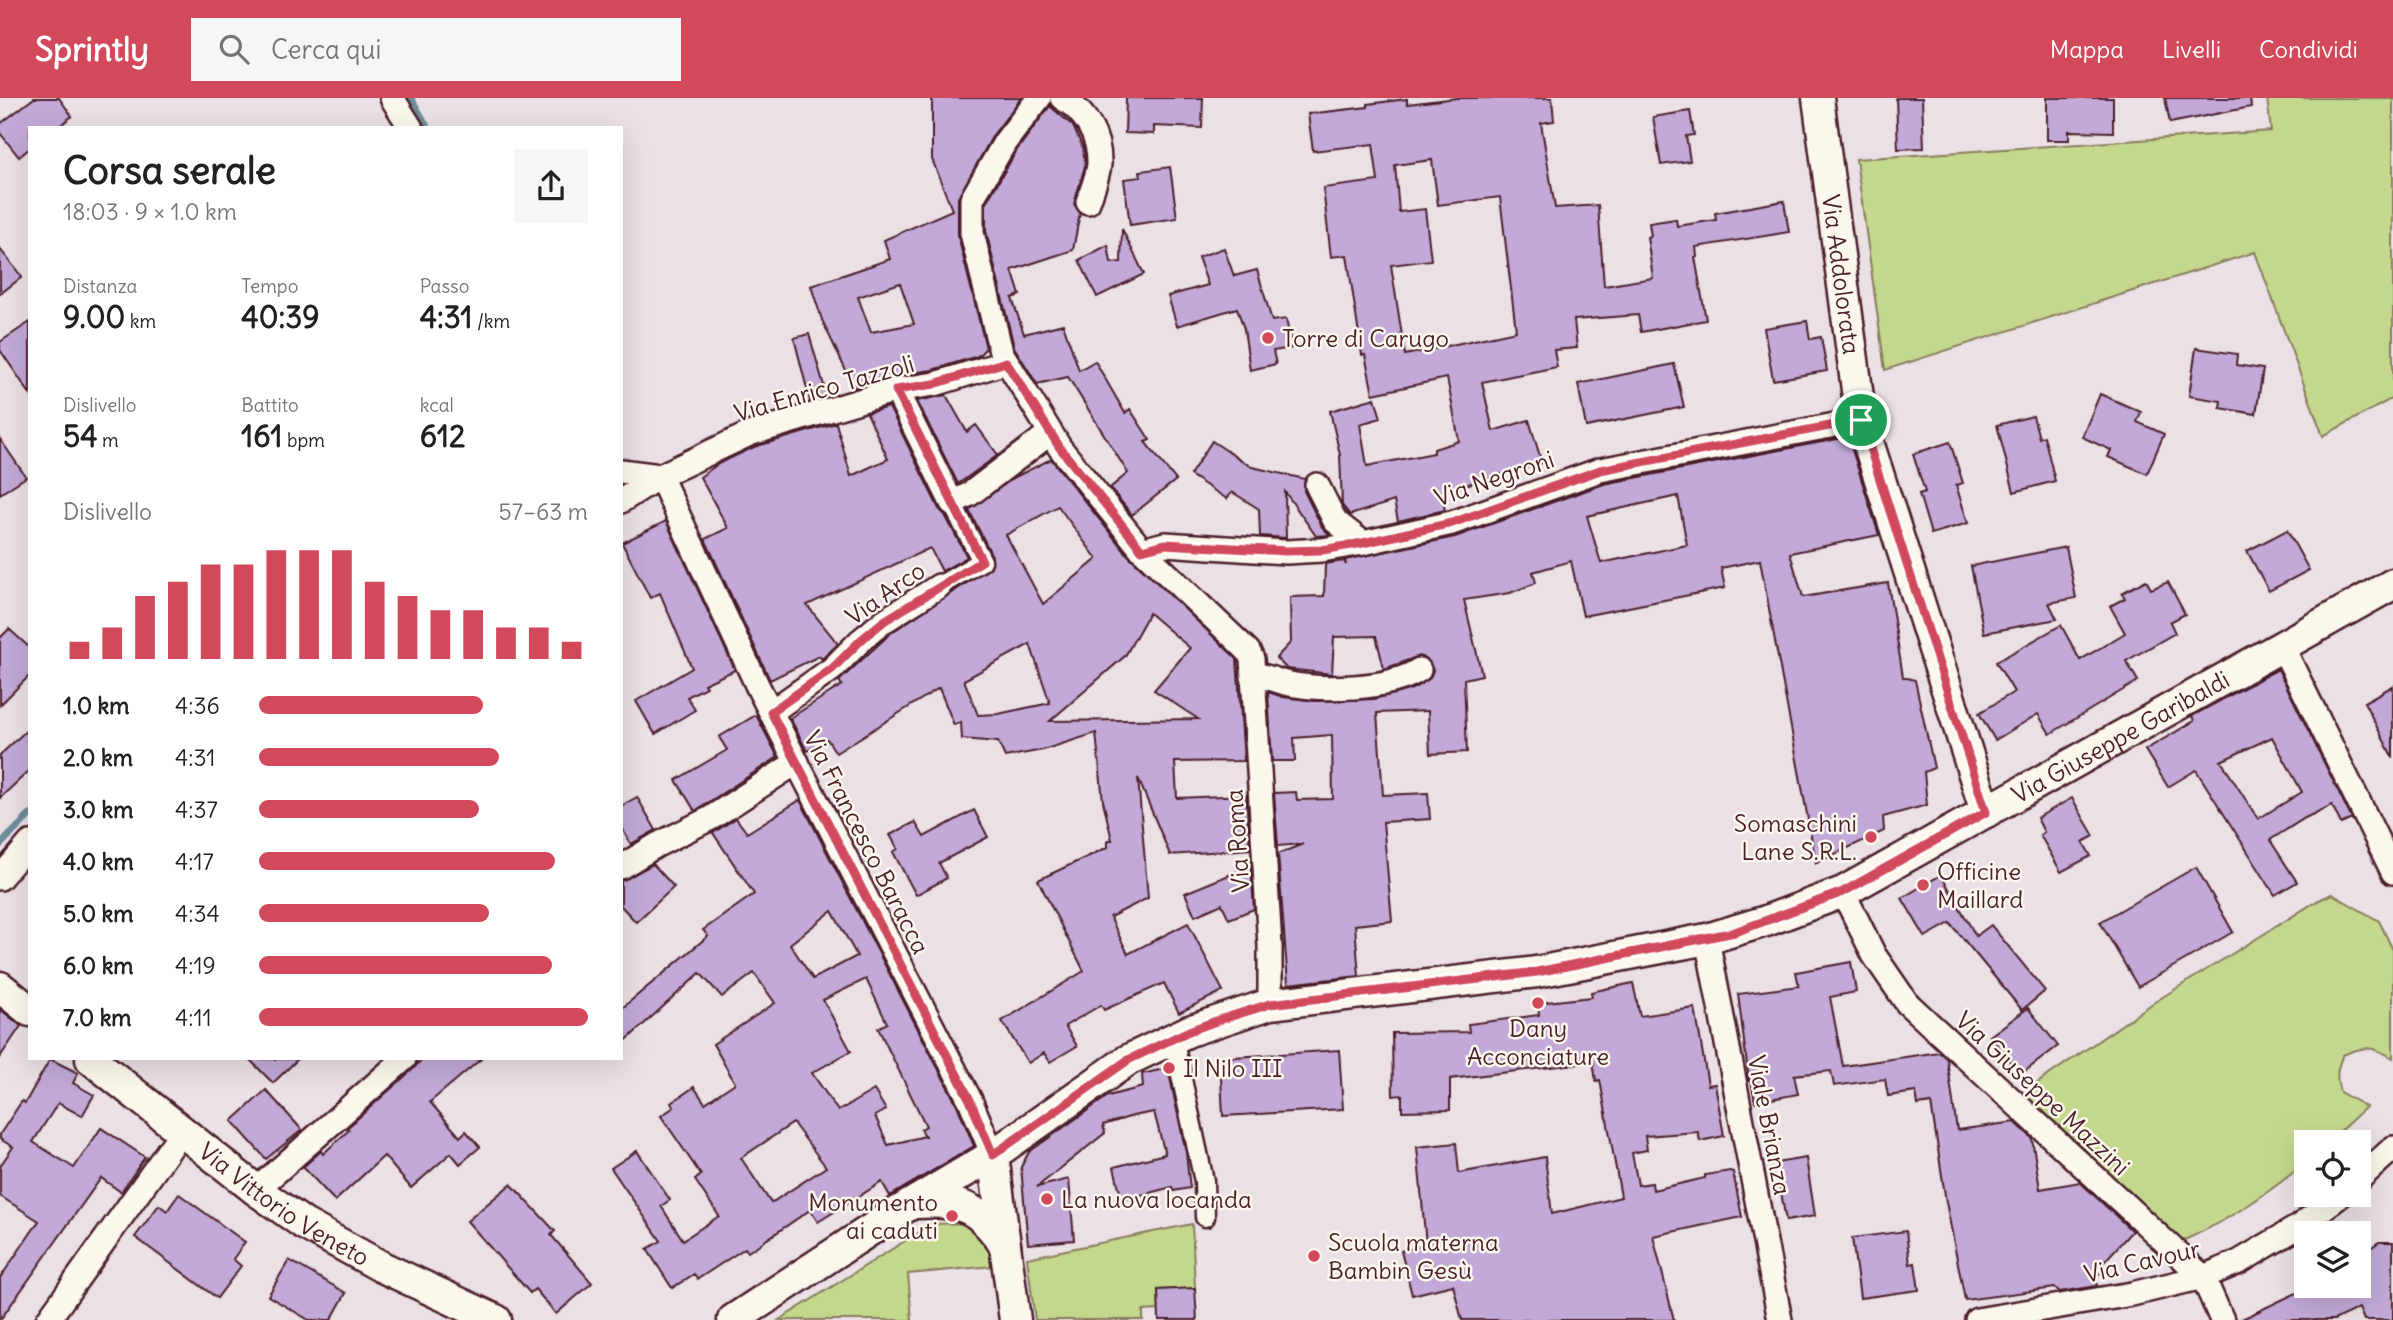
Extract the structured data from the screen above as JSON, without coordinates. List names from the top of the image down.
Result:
{
  "streets": {
    "street": [
      "Via Addolorata",
      "Via Enrico Tazzoli",
      "Via Negroni",
      "Via Arco",
      "Via Giuseppe Garibaldi",
      "Via Roma",
      "Via Francesco Baracca",
      "Via Giuseppe Mazzini",
      "Viale Brianza",
      "Via Vittorio Veneto",
      "Via Cavour"
    ]
  },
  "crossings": [
    ["Via Addolorata", "Via Negroni"],
    ["Via Addolorata", "Via Giuseppe Garibaldi"],
    ["Via Enrico Tazzoli", "Via Francesco Baracca"],
    ["Via Arco", "Via Francesco Baracca"],
    ["Via Giuseppe Garibaldi", "Via Roma"],
    ["Via Giuseppe Garibaldi", "Via Francesco Baracca"],
    ["Via Giuseppe Garibaldi", "Via Giuseppe Mazzini"],
    ["Via Giuseppe Garibaldi", "Viale Brianza"],
    ["Via Giuseppe Mazzini", "Via Cavour"]
  ],
  "places": [
    "Torre di Carugo",
    "Somaschini Lane S.R.L.",
    "Officine Maillard",
    "Dany Acconciature",
    "Il Nilo III",
    "La nuova locanda",
    "Monumento ai caduti",
    "Scuola materna Bambin Gesù"
  ],
  "page": {
    "header": "Sprintly",
    "search": "Cerca qui",
    "nav": ["Mappa", "Livelli", "Condividi"],
    "heading": ["Corsa serale", "18:03 · 9 × 1.0 km"],
    "stats": [
      ["Distanza", "9.00 km"],
      ["Tempo", "40:39"],
      ["Passo", "4:31 /km"],
      ["Dislivello", "54 m"],
      ["Battito", "161 bpm"],
      ["kcal", "612"]
    ],
    "chart": ["Dislivello", "57–63 m"],
    "list": [
      {
        "name": "1.0 km",
        "note": "4:36"
      },
      {
        "name": "2.0 km",
        "note": "4:31"
      },
      {
        "name": "3.0 km",
        "note": "4:37"
      },
      {
        "name": "4.0 km",
        "note": "4:17"
      },
      {
        "name": "5.0 km",
        "note": "4:34"
      },
      {
        "name": "6.0 km",
        "note": "4:19"
      },
      {
        "name": "7.0 km",
        "note": "4:11"
      }
    ]
  }
}
